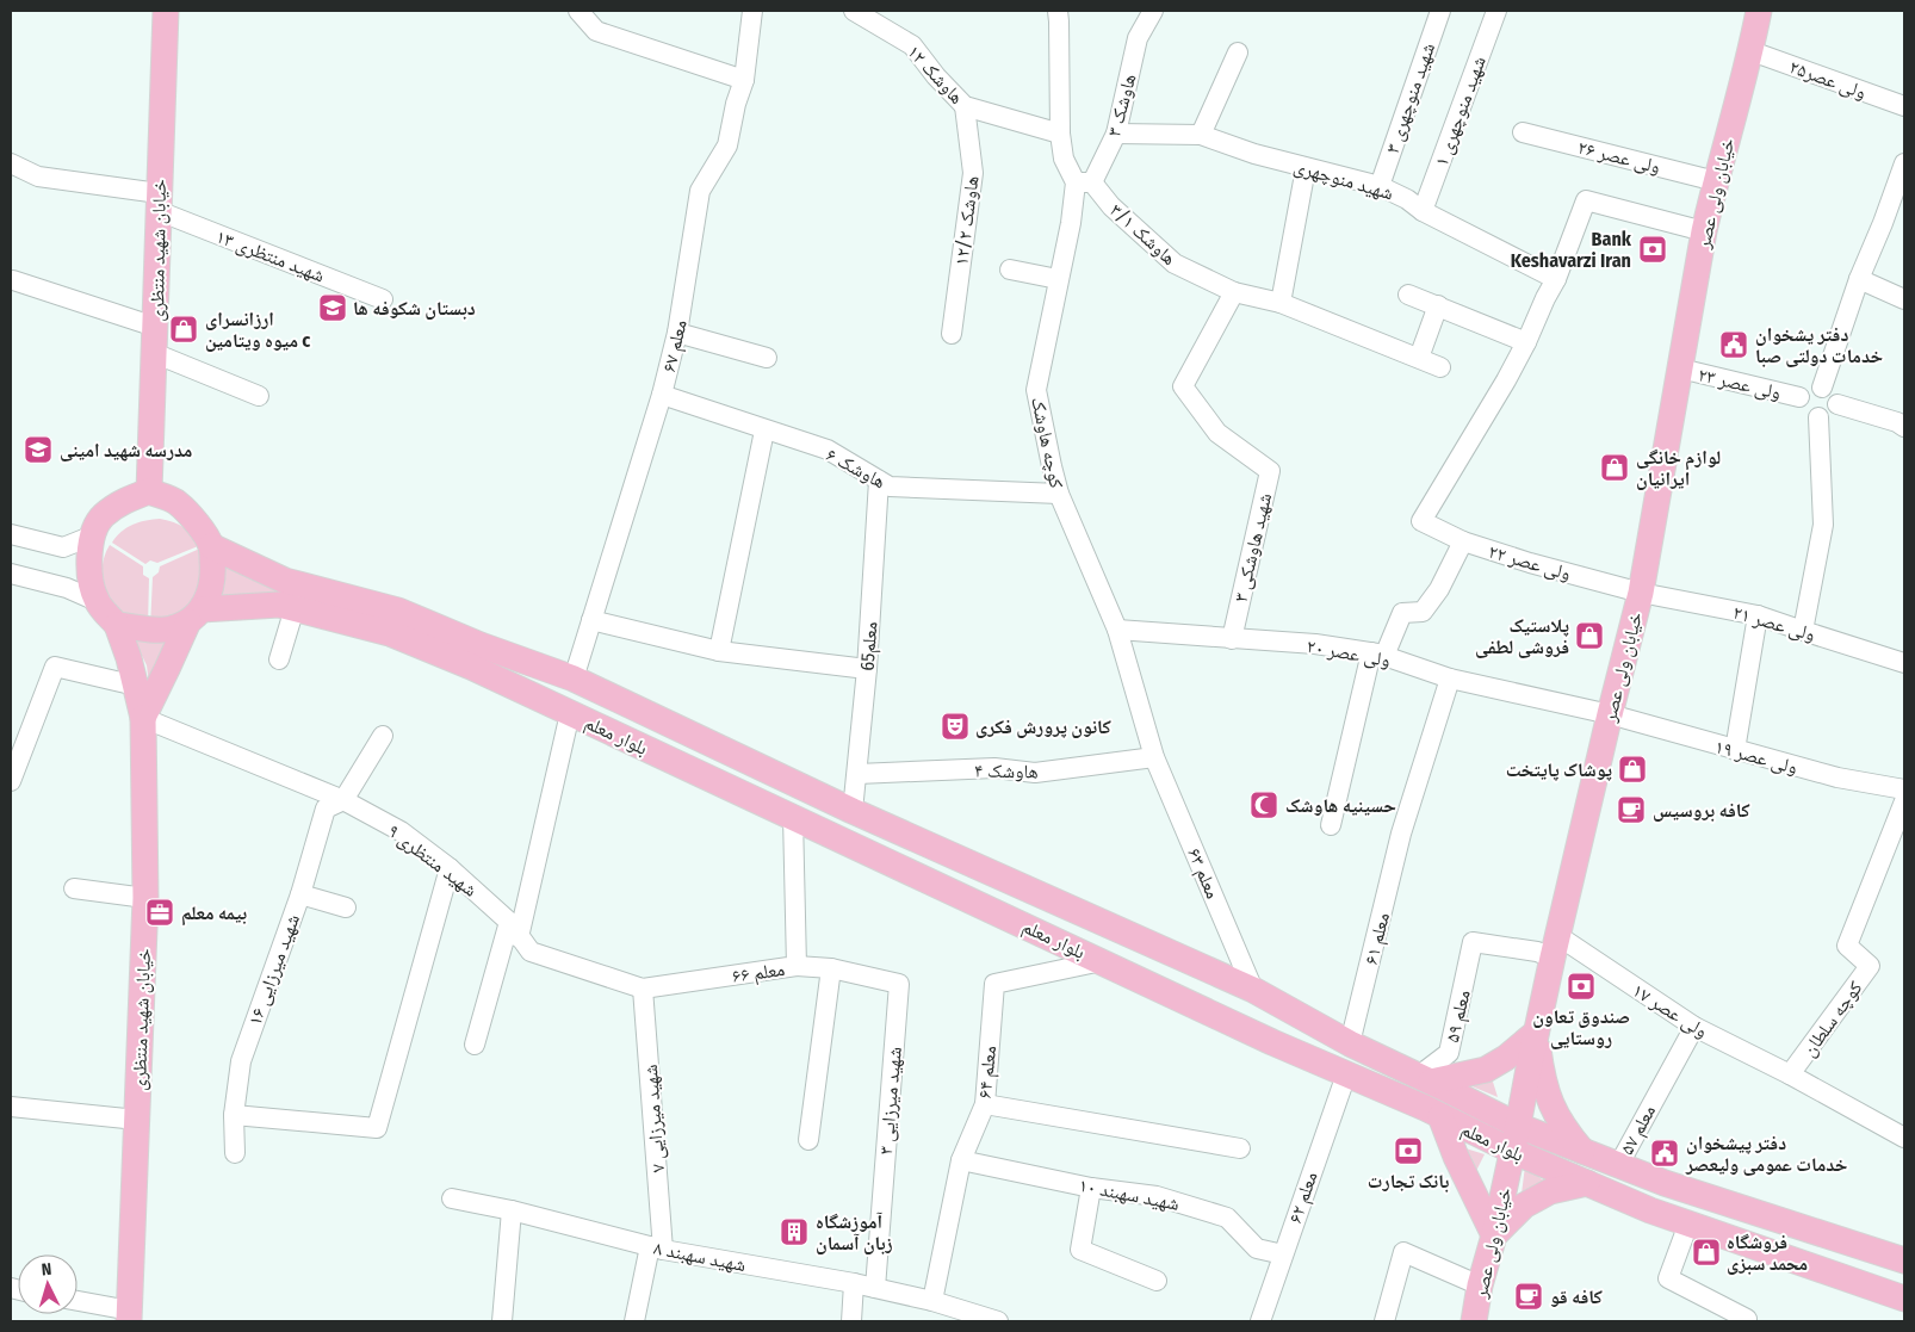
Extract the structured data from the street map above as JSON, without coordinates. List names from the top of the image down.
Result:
{
  "streets": {
    "main road": ["خیابان ولی عصر", "خیابان شهید منتظری", "بلوار معلم"],
    "street": [
      "هاوشک ۱۲",
      "ولی عصر۲۵",
      "شهید منوچهری ۳",
      "هاوشک ۳",
      "شهید منوچهری ۱",
      "ولی عصر ۲۶",
      "شهید منوچهری",
      "هاوشک ۱۲/۲",
      "هاوشک ۳/۱",
      "شهید منتظری ۱۳",
      "معلم ۶۷",
      "ولی عصر ۲۳",
      "کوچه هاوشک",
      "هاوشک ۶",
      "شهید هاوشکی ۳",
      "ولی عصر ۲۲",
      "ولی عصر ۲۱",
      "معلم65",
      "ولی عصر ۲۰",
      "ولی عصر ۱۹",
      "هاوشک ۴",
      "شهید منتظری ۹",
      "معلم ۶۳",
      "معلم ۶۱",
      "شهید میرزایی ۱۶",
      "معلم ۶۶",
      "ولی عصر ۱۷",
      "معلم ۵۹",
      "کوچه سلطان",
      "معلم ۶۴",
      "شهید میرزایی ۳",
      "شهید میرزایی ۷",
      "معلم ۵۷",
      "شهید سهبند ۱۰",
      "معلم ۶۲",
      "شهید سهبند ۸"
    ]
  },
  "crossings": [
    ["هاوشک ۱۲", "هاوشک ۱۲/۲"],
    ["ولی عصر۲۵", "خیابان ولی عصر"],
    ["شهید منوچهری ۳", "شهید منوچهری"],
    ["هاوشک ۳", "شهید منوچهری"],
    ["هاوشک ۳", "هاوشک ۳/۱"],
    ["هاوشک ۳", "کوچه هاوشک"],
    ["شهید منوچهری ۱", "شهید منوچهری"],
    ["ولی عصر ۲۶", "خیابان ولی عصر"],
    ["خیابان ولی عصر", "ولی عصر ۲۳"],
    ["خیابان ولی عصر", "ولی عصر ۲۲"],
    ["خیابان ولی عصر", "ولی عصر ۲۱"],
    ["خیابان ولی عصر", "ولی عصر ۲۰"],
    ["خیابان ولی عصر", "بلوار معلم"],
    ["خیابان ولی عصر", "ولی عصر ۱۹"],
    ["خیابان ولی عصر", "ولی عصر ۱۷"],
    ["هاوشک ۳/۱", "کوچه هاوشک"],
    ["هاوشک ۳/۱", "شهید هاوشکی ۳"],
    ["خیابان شهید منتظری", "شهید منتظری ۱۳"],
    ["خیابان شهید منتظری", "بلوار معلم"],
    ["خیابان شهید منتظری", "شهید منتظری ۹"],
    ["معلم ۶۷", "هاوشک ۶"],
    ["معلم ۶۷", "بلوار معلم"],
    ["کوچه هاوشک", "هاوشک ۶"],
    ["کوچه هاوشک", "ولی عصر ۲۰"],
    ["کوچه هاوشک", "هاوشک ۴"],
    ["کوچه هاوشک", "معلم ۶۳"],
    ["هاوشک ۶", "معلم65"],
    ["شهید هاوشکی ۳", "ولی عصر ۲۰"],
    ["ولی عصر ۲۲", "ولی عصر ۲۱"],
    ["معلم65", "بلوار معلم"],
    ["معلم65", "هاوشک ۴"],
    ["ولی عصر ۲۰", "ولی عصر ۱۹"],
    ["ولی عصر ۲۰", "معلم ۶۱"],
    ["بلوار معلم", "معلم ۶۳"],
    ["بلوار معلم", "معلم ۶۱"],
    ["بلوار معلم", "معلم ۶۶"],
    ["بلوار معلم", "معلم ۵۹"],
    ["بلوار معلم", "معلم ۶۴"],
    ["بلوار معلم", "معلم ۵۷"],
    ["بلوار معلم", "معلم ۶۲"],
    ["هاوشک ۴", "معلم ۶۳"],
    ["شهید منتظری ۹", "شهید میرزایی ۱۶"],
    ["شهید منتظری ۹", "معلم ۶۶"],
    ["شهید منتظری ۹", "شهید میرزایی ۷"],
    ["معلم ۶۶", "شهید میرزایی ۷"],
    ["ولی عصر ۱۷", "معلم ۵۹"],
    ["ولی عصر ۱۷", "کوچه سلطان"],
    ["ولی عصر ۱۷", "معلم ۵۷"],
    ["معلم ۶۴", "شهید سهبند ۱۰"],
    ["معلم ۶۴", "شهید سهبند ۸"],
    ["شهید میرزایی ۳", "شهید سهبند ۸"],
    ["شهید میرزایی ۷", "شهید سهبند ۸"],
    ["شهید سهبند ۱۰", "معلم ۶۲"]
  ],
  "places": {
    "bank": ["Bank Keshavarzi Iran", "صندوق تعاون روستایی", "بانک تجارت"],
    "school or university": ["دبستان شکوفه ها", "مدرسه شهید امینی"],
    "shop": [
      "ارزانسرای میوه ویتامین c",
      "لوازم خانگی ایرانیان",
      "پلاستیک فروشی لطفی",
      "پوشاک پایتخت",
      "فروشگاه محمد سبزی"
    ],
    "public building": ["دفتر یشخوان خدمات دولتی صبا", "دفتر پیشخوان خدمات عمومی ولیعصر"],
    "theatre": ["کانون پرورش فکری"],
    "mosque": ["حسینیه هاوشک"],
    "cafe": ["کافه بروسیس", "کافه قو"],
    "office": ["بیمه معلم"],
    "building": ["آموزشگاه زبان آسمان"]
  },
  "north": "top"
}
